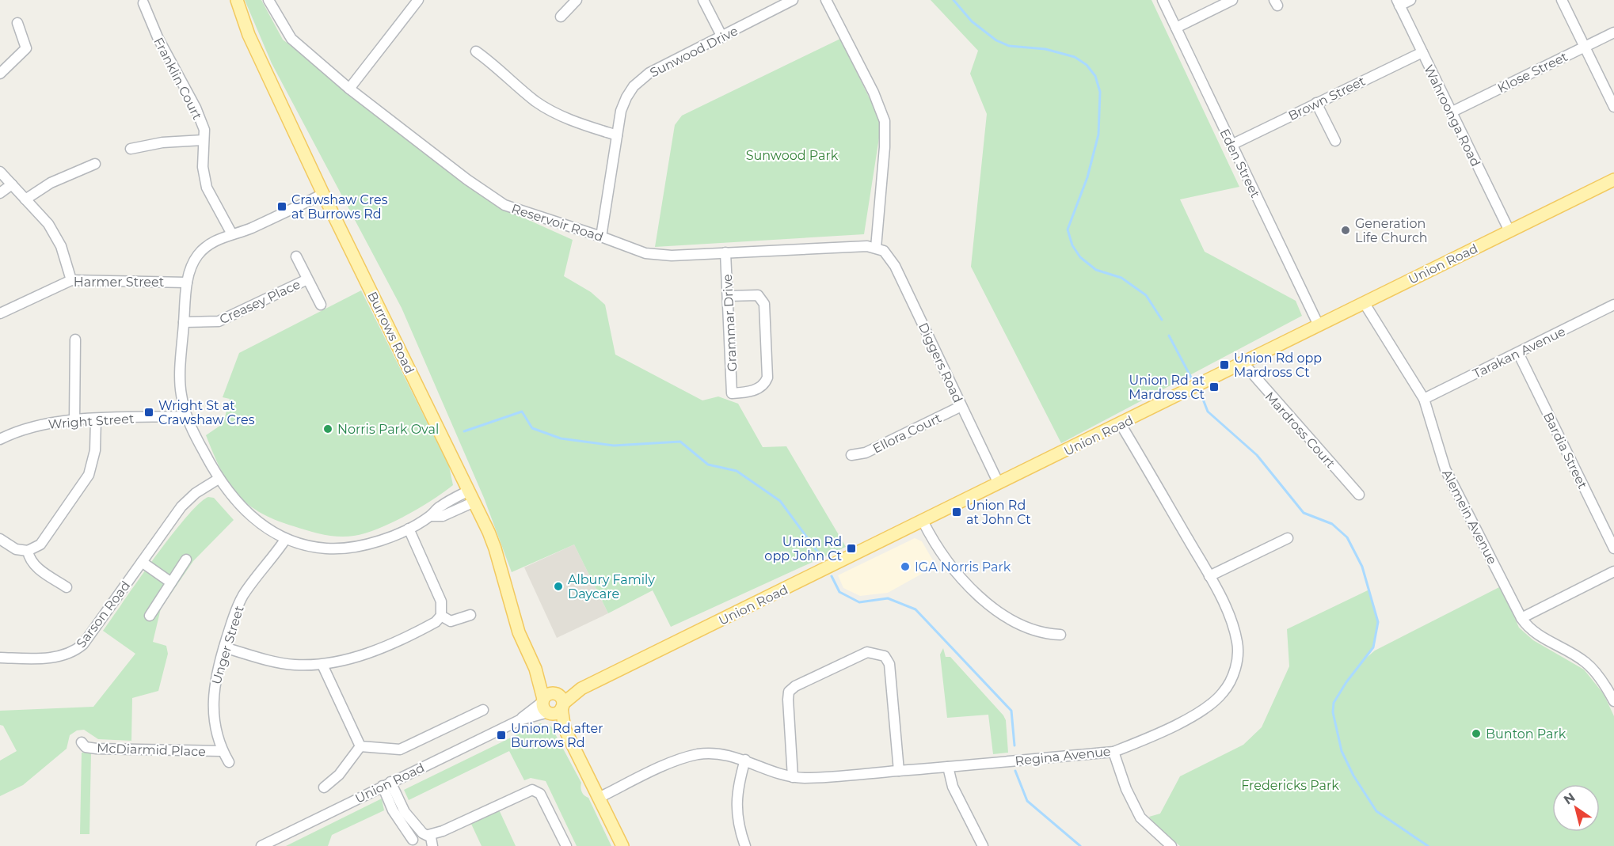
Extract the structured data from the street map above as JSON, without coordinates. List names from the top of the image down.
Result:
{
  "streets": {
    "main road": ["Union Road", "Burrows Road"],
    "street": [
      "Sunwood Drive",
      "Klose Street",
      "Franklin Court",
      "Brown Street",
      "Wahroonga Road",
      "Eden Street",
      "Reservoir Road",
      "Harmer Street",
      "Creasey Place",
      "Grammar Drive",
      "Tarakan Avenue",
      "Diggers Road",
      "Wright Street",
      "Mardross Court",
      "Ellora Court",
      "Bardia Street",
      "Alemein Avenue",
      "Sarson Road",
      "Unger Street",
      "McDiarmid Place",
      "Regina Avenue"
    ]
  },
  "crossings": [
    ["Sunwood Drive", "Reservoir Road"],
    ["Klose Street", "Wahroonga Road"],
    ["Brown Street", "Wahroonga Road"],
    ["Brown Street", "Eden Street"],
    ["Wahroonga Road", "Union Road"],
    ["Eden Street", "Union Road"],
    ["Reservoir Road", "Grammar Drive"],
    ["Reservoir Road", "Diggers Road"],
    ["Union Road", "Burrows Road"],
    ["Union Road", "Diggers Road"],
    ["Union Road", "Mardross Court"],
    ["Union Road", "Alemein Avenue"],
    ["Union Road", "Regina Avenue"],
    ["Burrows Road", "Regina Avenue"],
    ["Tarakan Avenue", "Bardia Street"],
    ["Tarakan Avenue", "Alemein Avenue"],
    ["Diggers Road", "Ellora Court"],
    ["Unger Street", "McDiarmid Place"]
  ],
  "parks": ["Sunwood Park", "Fredericks Park"],
  "places": {
    "transit": [
      "Crawshaw Cres at Burrows Rd",
      "Union Rd opp Mardross Ct",
      "Union Rd at Mardross Ct",
      "Wright St at Crawshaw Cres",
      "Union Rd at John Ct",
      "Union Rd opp John Ct",
      "Union Rd after Burrows Rd"
    ],
    "other": [
      "Generation Life Church",
      "Norris Park Oval",
      "IGA Norris Park",
      "Albury Family Daycare",
      "Bunton Park"
    ]
  },
  "north": "top left"
}
